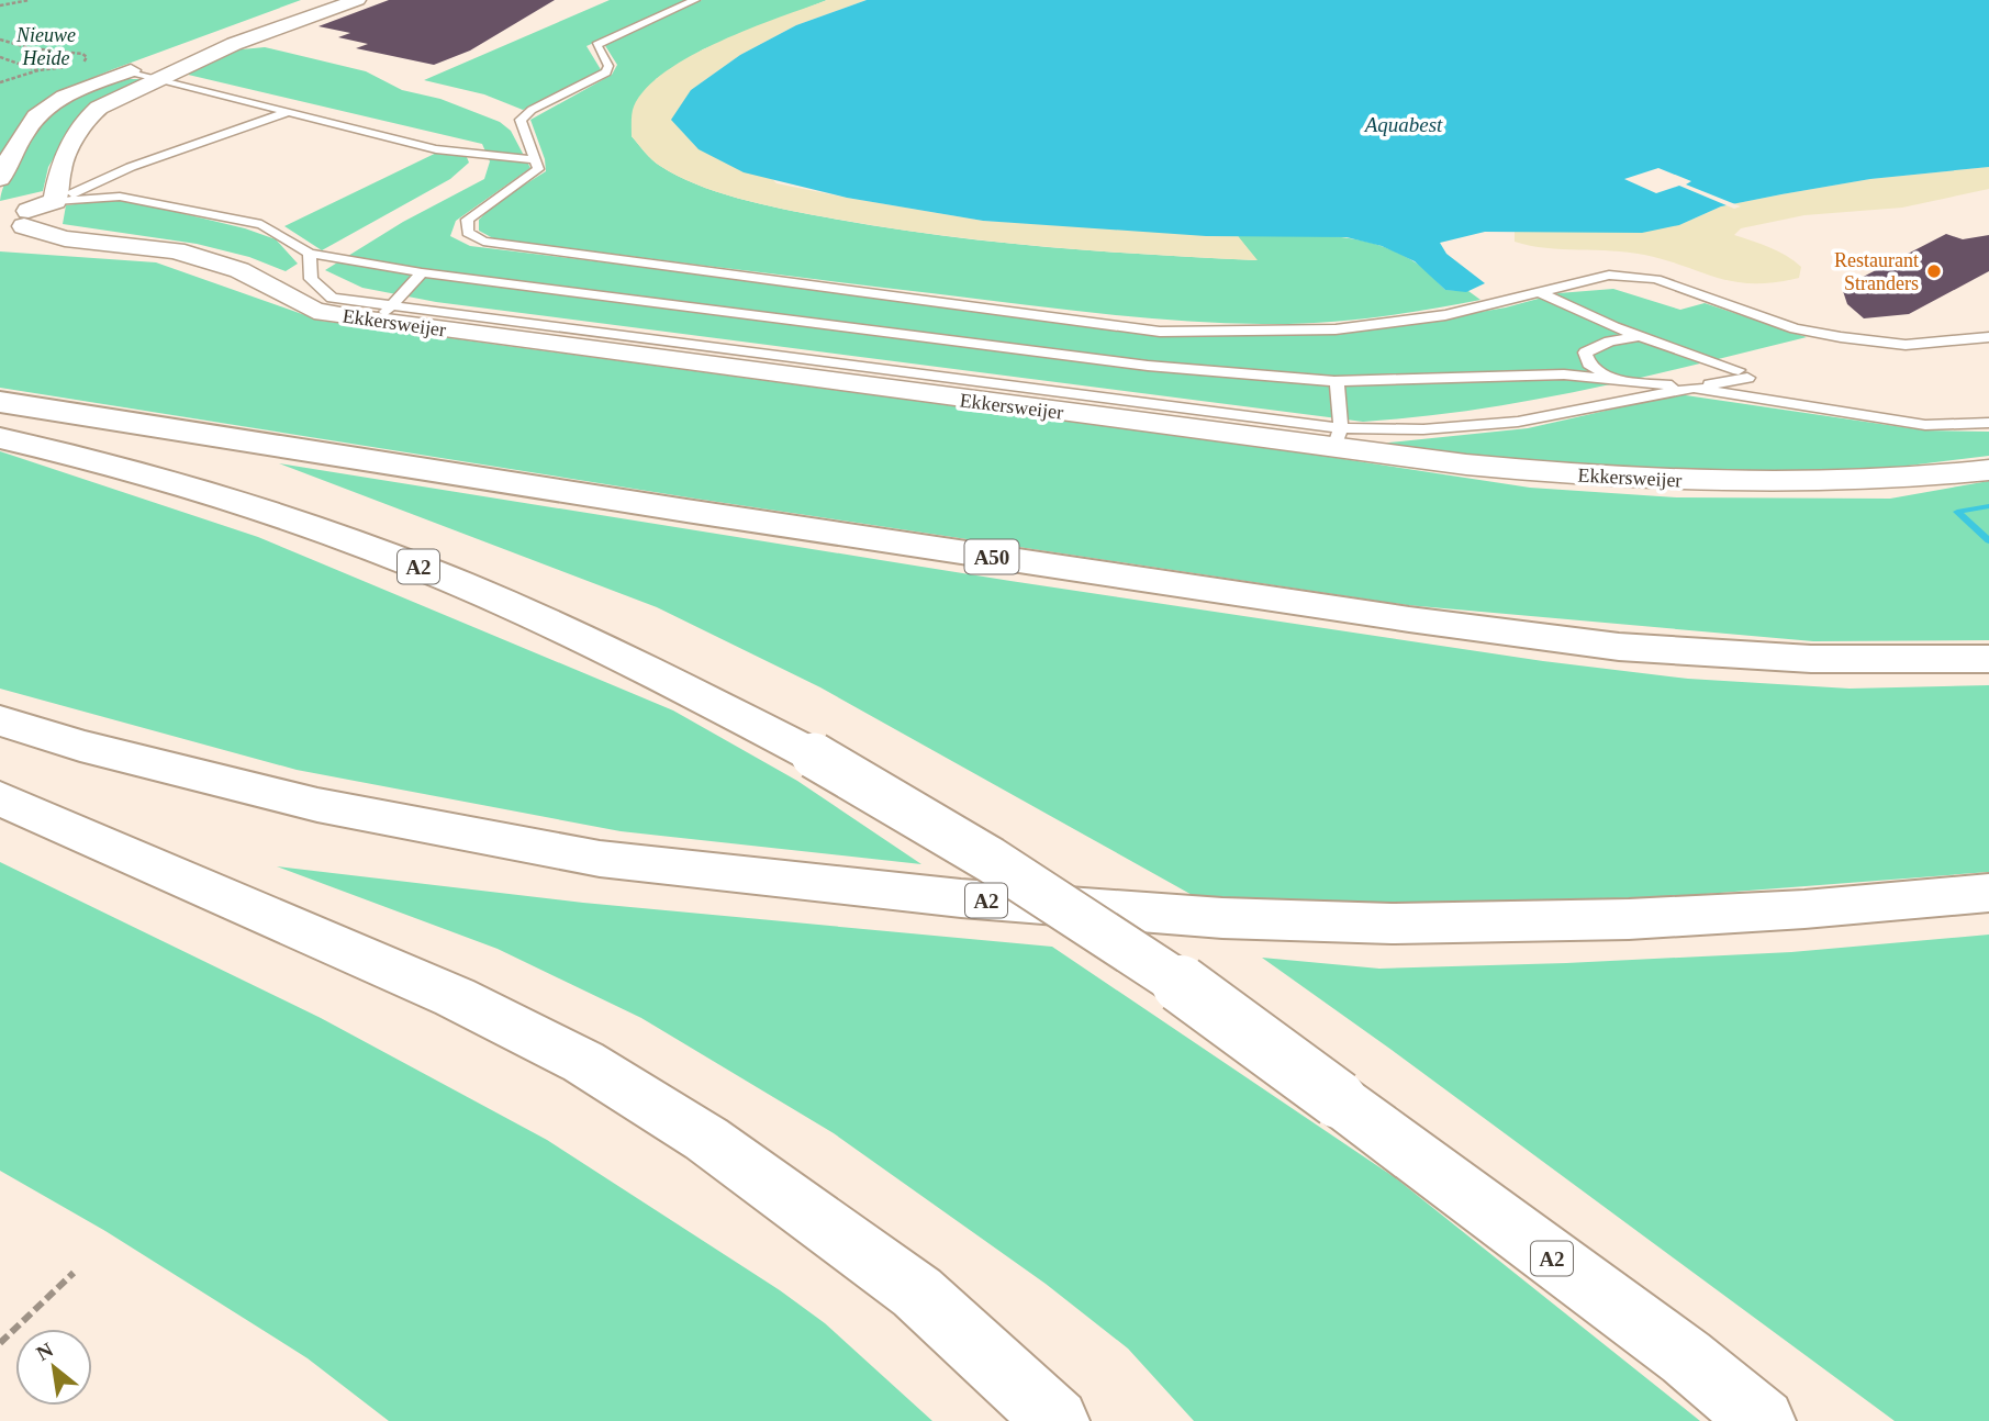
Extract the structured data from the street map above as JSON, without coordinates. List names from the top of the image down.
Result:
{
  "streets": {
    "highway": ["A50", "A2"],
    "street": ["Ekkersweijer"]
  },
  "water": ["Aquabest"],
  "parks": ["Nieuwe Heide"],
  "places": ["Restaurant Stranders"],
  "north": "top left"
}
